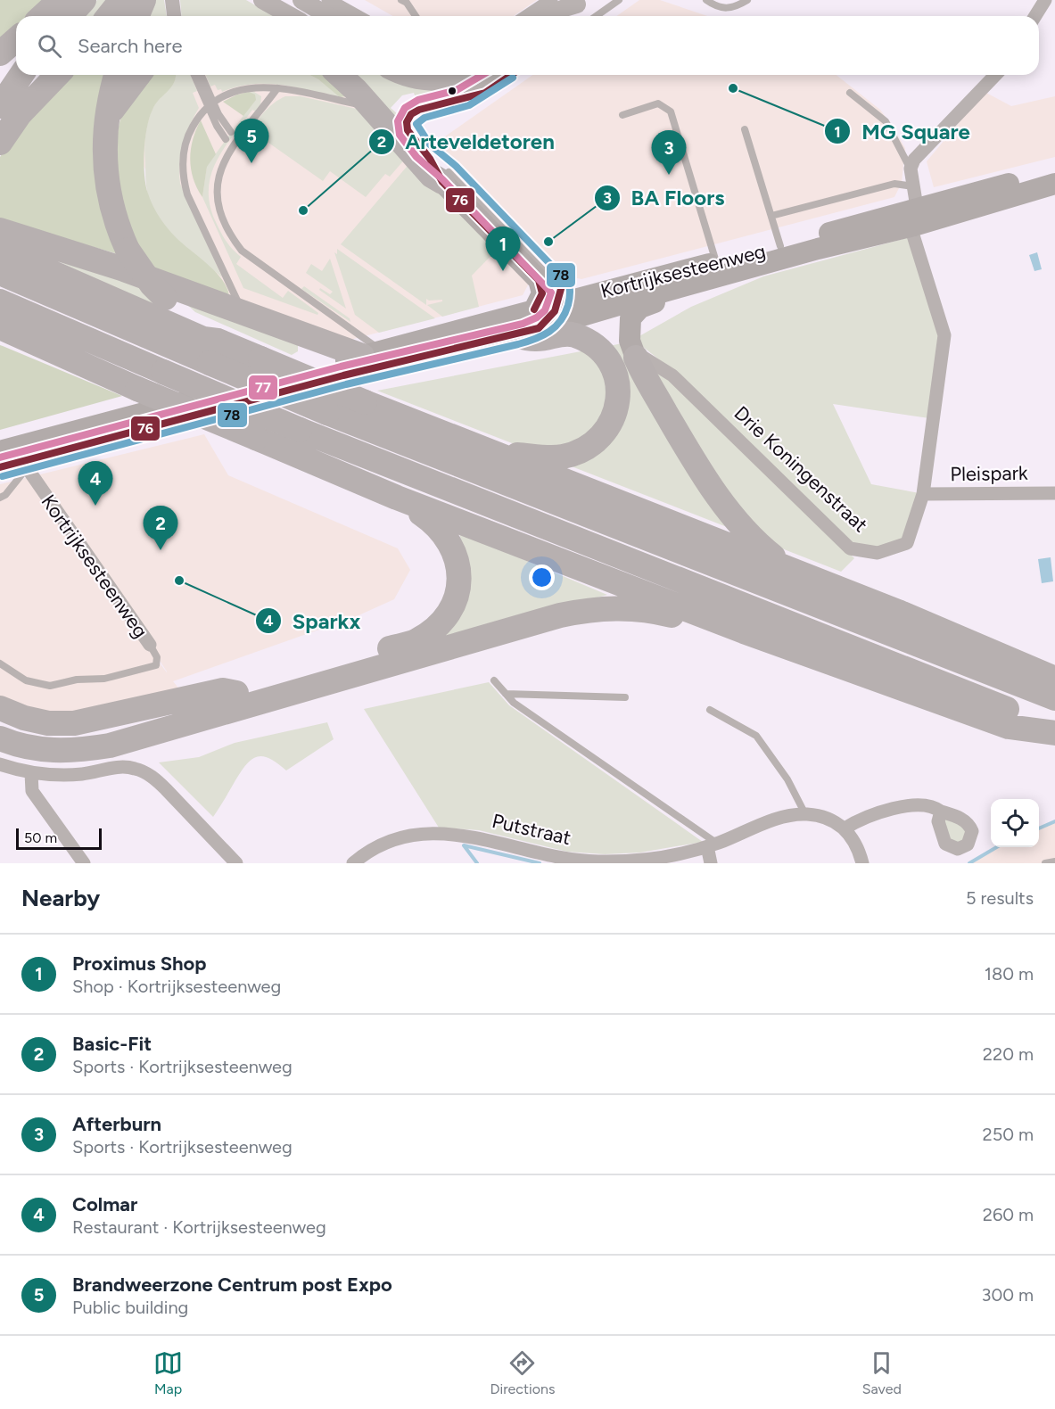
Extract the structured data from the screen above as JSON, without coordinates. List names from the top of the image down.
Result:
{
  "streets": {
    "main road": ["Kortrijksesteenweg"],
    "street": ["Drie Koningenstraat", "Pleispark", "Putstraat"]
  },
  "crossings": [
    ["Kortrijksesteenweg", "Drie Koningenstraat"],
    ["Drie Koningenstraat", "Pleispark"]
  ],
  "places": [
    "MG Square",
    "Arteveldetoren",
    "BA Floors",
    "Sparkx"
  ],
  "lines": ["transit line 76", "transit line 77", "transit line 78"],
  "scale_bar": "50 m",
  "page": {
    "search": "Search here",
    "pins": [
      "5",
      "3",
      "1",
      "4",
      "2"
    ],
    "scale": "50 m",
    "heading": ["Nearby", "5 results"],
    "list": [
      {
        "mark": "1",
        "name": "Proximus Shop",
        "note": "Shop · Kortrijksesteenweg",
        "value": "180 m"
      },
      {
        "mark": "2",
        "name": "Basic-Fit",
        "note": "Sports · Kortrijksesteenweg",
        "value": "220 m"
      },
      {
        "mark": "3",
        "name": "Afterburn",
        "note": "Sports · Kortrijksesteenweg",
        "value": "250 m"
      },
      {
        "mark": "4",
        "name": "Colmar",
        "note": "Restaurant · Kortrijksesteenweg",
        "value": "260 m"
      },
      {
        "mark": "5",
        "name": "Brandweerzone Centrum post Expo",
        "note": "Public building",
        "value": "300 m"
      }
    ],
    "nav": ["Map", "Directions", "Saved"]
  }
}
